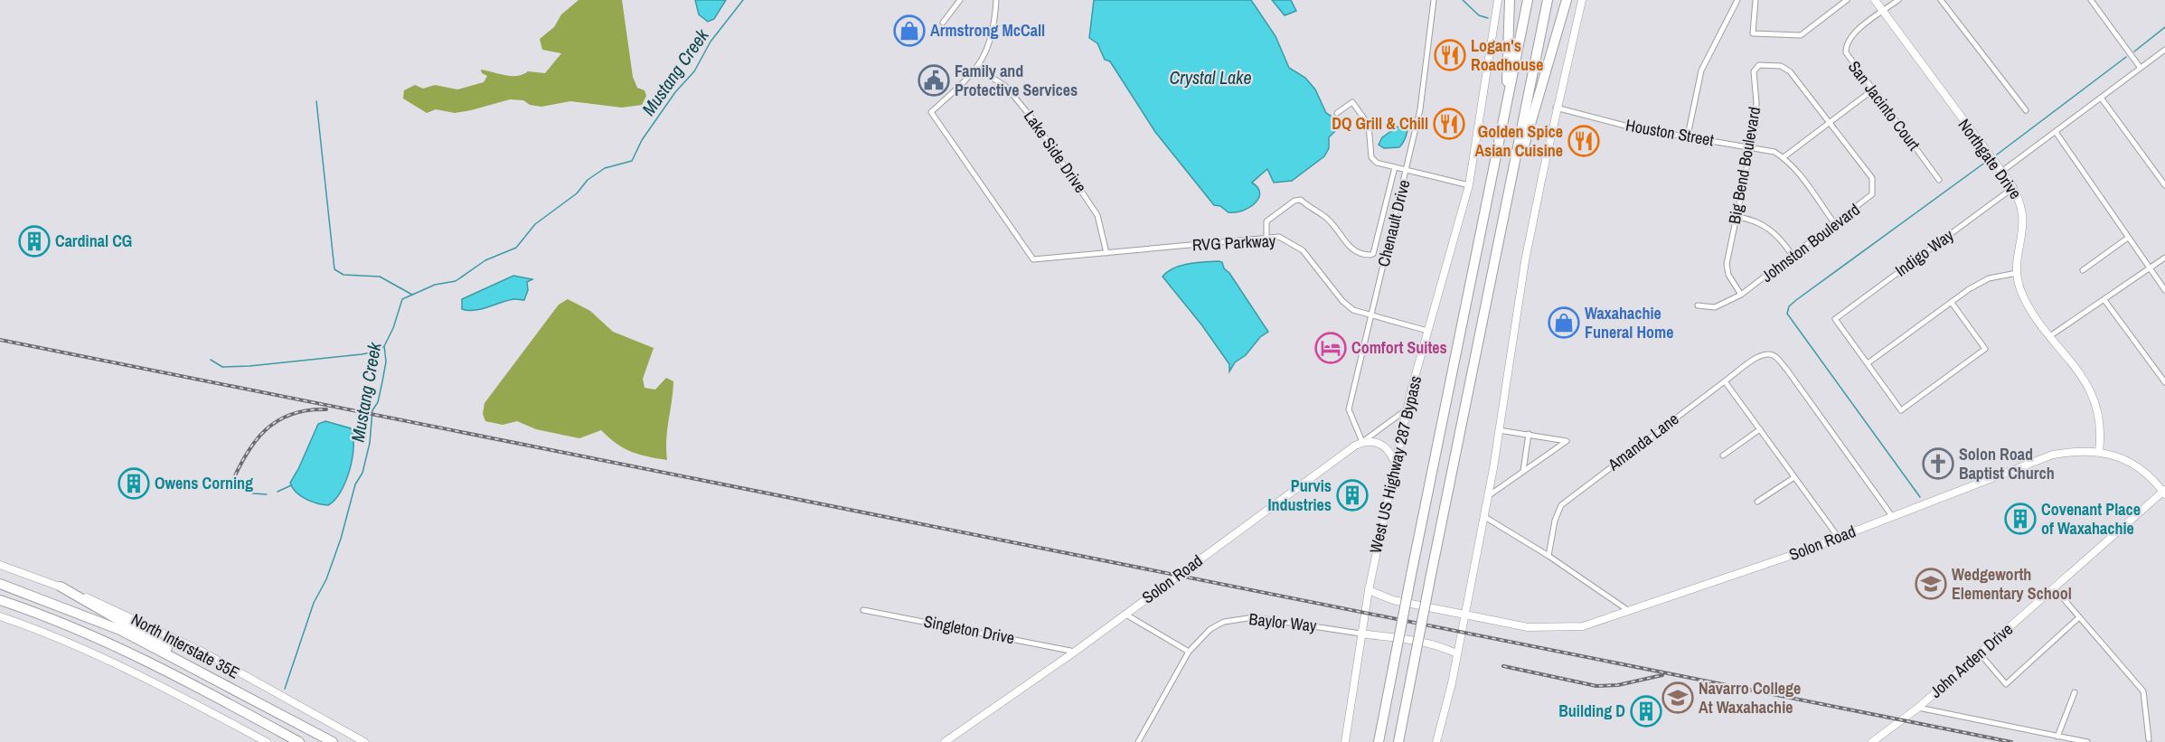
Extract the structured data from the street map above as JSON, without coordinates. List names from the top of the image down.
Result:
{
  "streets": {
    "main road": [
      "Northgate Drive",
      "West US Highway 287 Bypass",
      "Solon Road",
      "North Interstate 35E",
      "John Arden Drive"
    ],
    "street": [
      "San Jacinto Court",
      "Houston Street",
      "Lake Side Drive",
      "Big Bend Boulevard",
      "Chenault Drive",
      "RVG Parkway",
      "Johnston Boulevard",
      "Indigo Way",
      "Amanda Lane",
      "Baylor Way",
      "Singleton Drive"
    ]
  },
  "crossings": [
    ["San Jacinto Court", "Northgate Drive"],
    ["Houston Street", "Big Bend Boulevard"],
    ["Lake Side Drive", "RVG Parkway"],
    ["Northgate Drive", "Indigo Way"],
    ["Northgate Drive", "Solon Road"],
    ["Big Bend Boulevard", "Johnston Boulevard"],
    ["Chenault Drive", "RVG Parkway"],
    ["Chenault Drive", "Solon Road"],
    ["RVG Parkway", "West US Highway 287 Bypass"],
    ["Amanda Lane", "Solon Road"],
    ["West US Highway 287 Bypass", "Solon Road"],
    ["West US Highway 287 Bypass", "Baylor Way"],
    ["Solon Road", "Singleton Drive"],
    ["Solon Road", "John Arden Drive"]
  ],
  "water": ["Mustang Creek", "Crystal Lake"],
  "places": {
    "shop": ["Armstrong McCall", "Waxahachie Funeral Home"],
    "restaurant": ["Logan's Roadhouse", "DQ Grill & Chill", "Golden Spice Asian Cuisine"],
    "public building": ["Family and Protective Services"],
    "building": [
      "Cardinal CG",
      "Owens Corning",
      "Purvis Industries",
      "Covenant Place of Waxahachie",
      "Building D"
    ],
    "hotel": ["Comfort Suites"],
    "church": ["Solon Road Baptist Church"],
    "school or university": ["Wedgeworth Elementary School", "Navarro College At Waxahachie"]
  }
}
